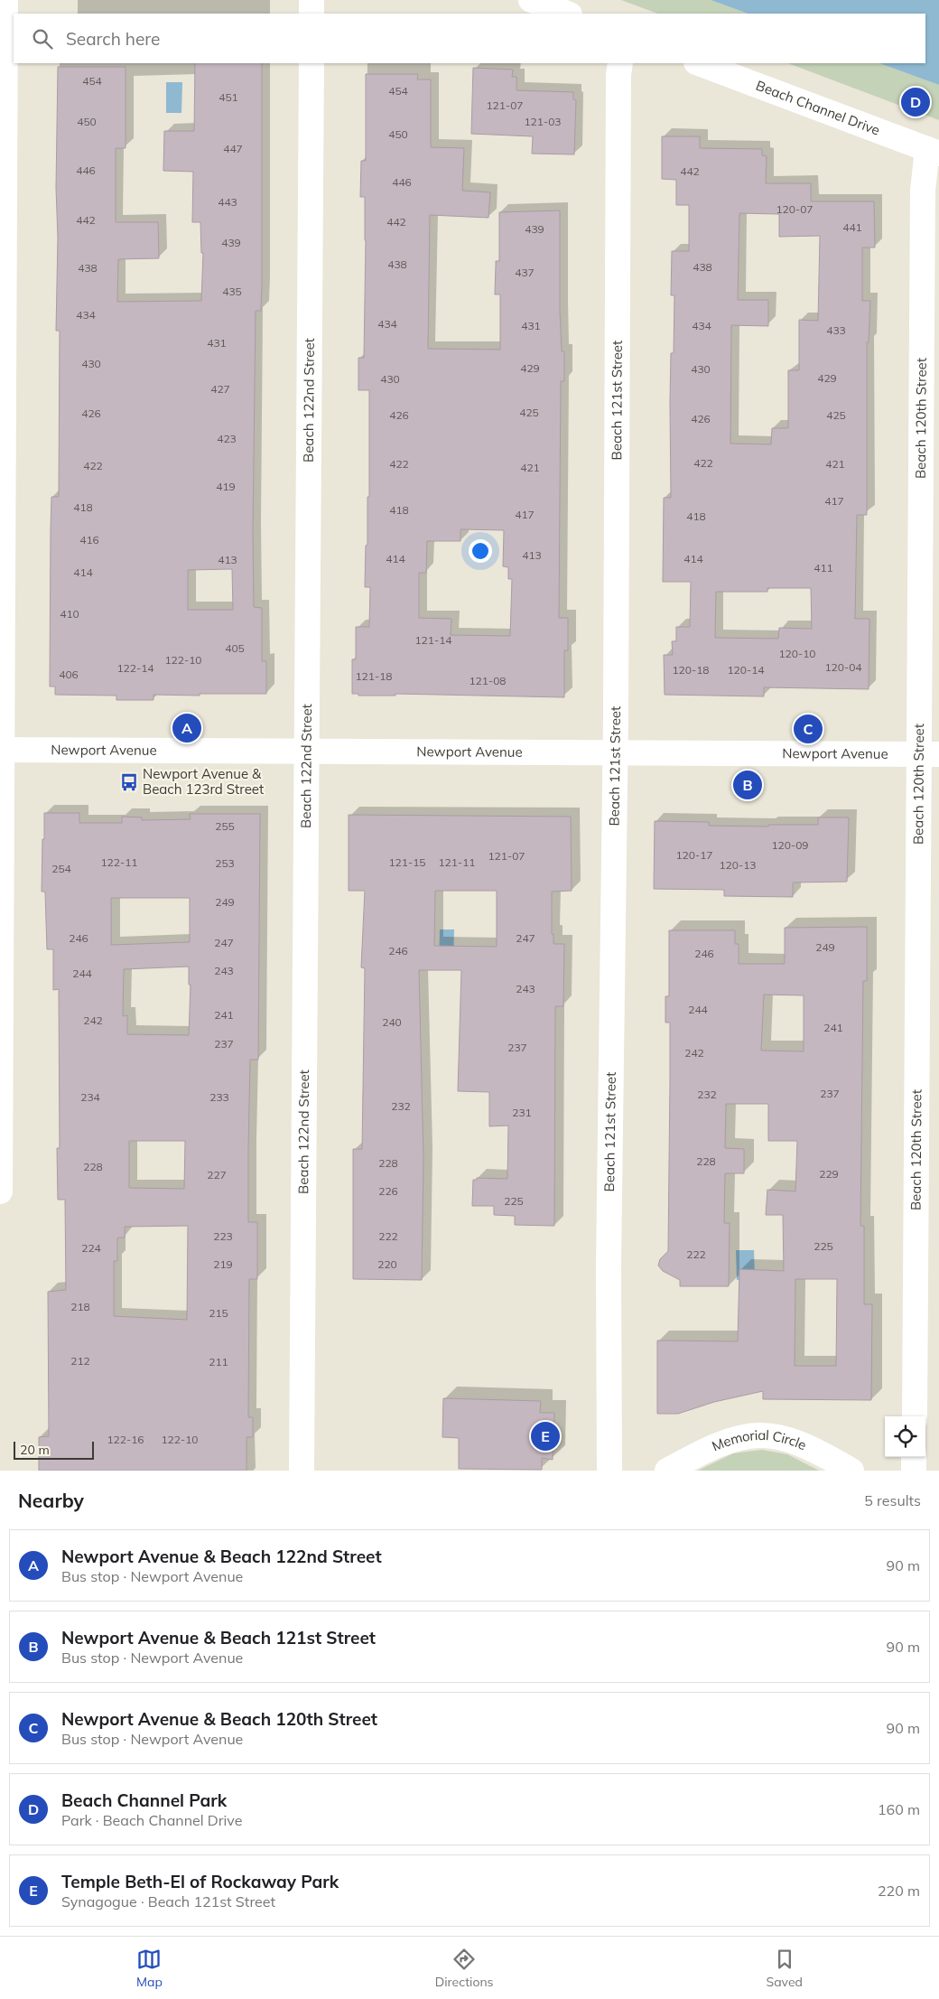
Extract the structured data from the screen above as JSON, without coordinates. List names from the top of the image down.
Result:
{
  "streets": {
    "street": [
      "Beach Channel Drive",
      "Beach 122nd Street",
      "Beach 121st Street",
      "Beach 120th Street",
      "Newport Avenue",
      "Memorial Circle"
    ]
  },
  "crossings": [
    ["Beach Channel Drive", "Beach 120th Street"],
    ["Beach 122nd Street", "Newport Avenue"],
    ["Beach 121st Street", "Newport Avenue"],
    ["Beach 120th Street", "Newport Avenue"]
  ],
  "places": {
    "bus stop": ["Newport Avenue & Beach 123rd Street"]
  },
  "house_numbers": [
    "454",
    "454",
    "451",
    "121-07",
    "450",
    "121-03",
    "450",
    "447",
    "446",
    "442",
    "446",
    "443",
    "120-07",
    "442",
    "442",
    "441",
    "439",
    "439",
    "438",
    "438",
    "438",
    "437",
    "435",
    "434",
    "434",
    "431",
    "434",
    "433",
    "431",
    "430",
    "429",
    "430",
    "429",
    "430",
    "427",
    "425",
    "426",
    "426",
    "425",
    "426",
    "423",
    "422",
    "422",
    "421",
    "422",
    "421",
    "419",
    "417",
    "418",
    "418",
    "417",
    "418",
    "416",
    "413",
    "414",
    "414",
    "413",
    "411",
    "414",
    "410",
    "121-14",
    "405",
    "120-10",
    "122-10",
    "120-04",
    "122-14",
    "120-18",
    "120-14",
    "406",
    "121-18",
    "121-08",
    "255",
    "120-09",
    "120-17",
    "121-07",
    "122-11",
    "121-15",
    "121-11",
    "253",
    "120-13",
    "254",
    "249",
    "246",
    "247",
    "247",
    "249",
    "246",
    "246",
    "243",
    "244",
    "243",
    "244",
    "241",
    "242",
    "240",
    "241",
    "237",
    "237",
    "242",
    "237",
    "232",
    "234",
    "233",
    "232",
    "231",
    "228",
    "228",
    "228",
    "229",
    "227",
    "226",
    "225",
    "223",
    "222",
    "225",
    "224",
    "222",
    "219",
    "220",
    "218",
    "215",
    "212",
    "211",
    "122-16",
    "122-10"
  ],
  "scale_bar": "20 m",
  "page": {
    "search": "Search here",
    "pins": [
      "D",
      "A",
      "C",
      "B",
      "E"
    ],
    "scale": "20 m",
    "heading": ["Nearby", "5 results"],
    "list": [
      {
        "mark": "A",
        "name": "Newport Avenue & Beach 122nd Street",
        "note": "Bus stop · Newport Avenue",
        "value": "90 m"
      },
      {
        "mark": "B",
        "name": "Newport Avenue & Beach 121st Street",
        "note": "Bus stop · Newport Avenue",
        "value": "90 m"
      },
      {
        "mark": "C",
        "name": "Newport Avenue & Beach 120th Street",
        "note": "Bus stop · Newport Avenue",
        "value": "90 m"
      },
      {
        "mark": "D",
        "name": "Beach Channel Park",
        "note": "Park · Beach Channel Drive",
        "value": "160 m"
      },
      {
        "mark": "E",
        "name": "Temple Beth-El of Rockaway Park",
        "note": "Synagogue · Beach 121st Street",
        "value": "220 m"
      }
    ],
    "nav": ["Map", "Directions", "Saved"]
  }
}
